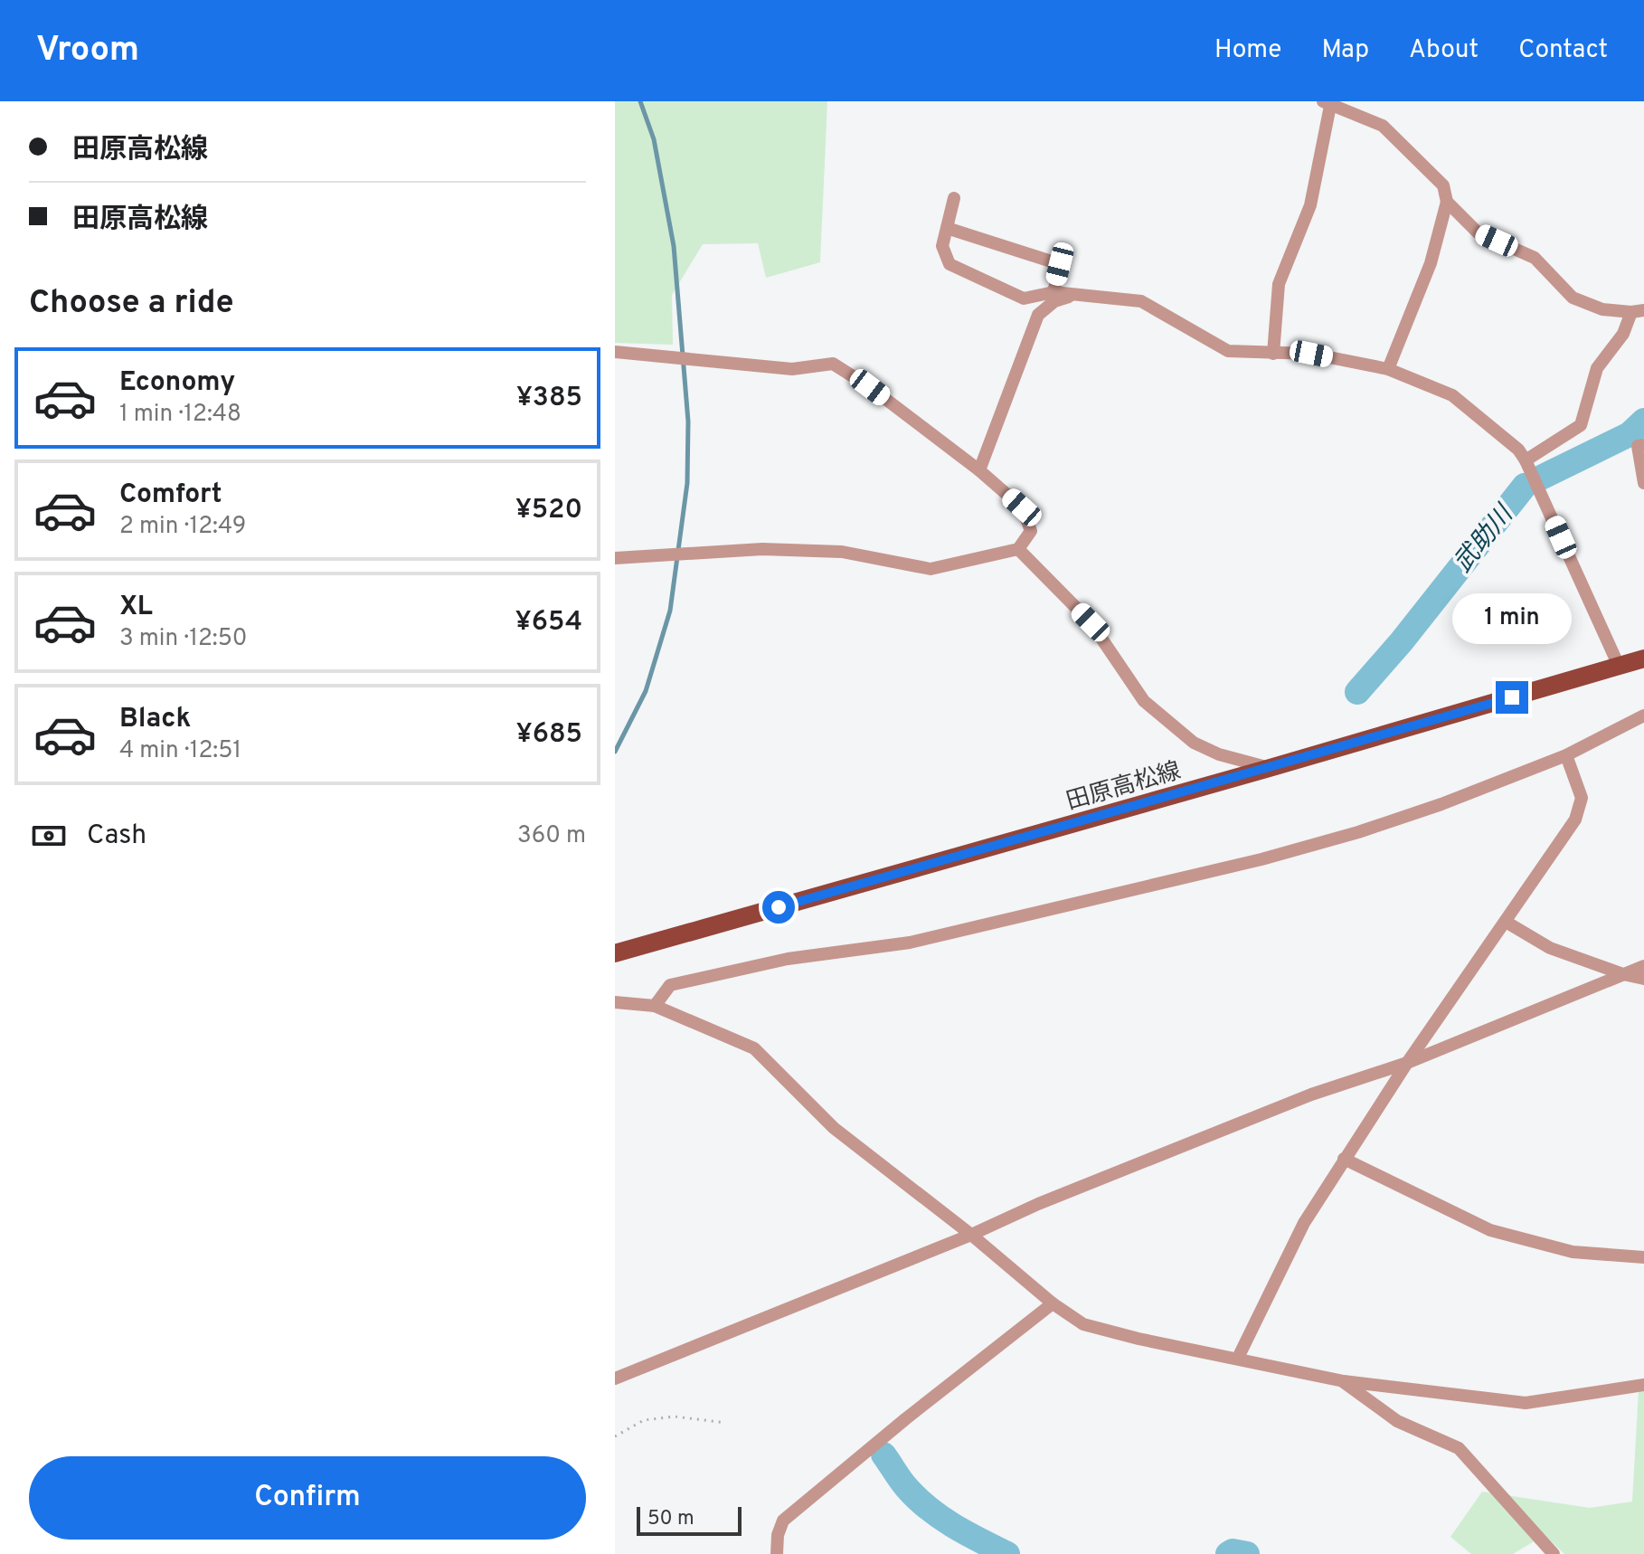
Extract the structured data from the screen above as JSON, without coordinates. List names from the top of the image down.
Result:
{
  "streets": {
    "main road": ["田原高松線"]
  },
  "water": ["武助川"],
  "scale_bar": "50 m",
  "page": {
    "header": "Vroom",
    "nav": [
      "Home",
      "Map",
      "About",
      "Contact"
    ],
    "banner": ["田原高松線", "田原高松線"],
    "heading": "Choose a ride",
    "list": [
      {
        "name": "Economy",
        "note": "1 min · 12:48",
        "value": "¥385"
      },
      {
        "name": "Comfort",
        "note": "2 min · 12:49",
        "value": "¥520"
      },
      {
        "name": "XL",
        "note": "3 min · 12:50",
        "value": "¥654"
      },
      {
        "name": "Black",
        "note": "4 min · 12:51",
        "value": "¥685"
      }
    ],
    "bubble": "1 min",
    "pay": ["Cash", "360 m"],
    "buttons": "Confirm",
    "scale": "50 m"
  }
}
